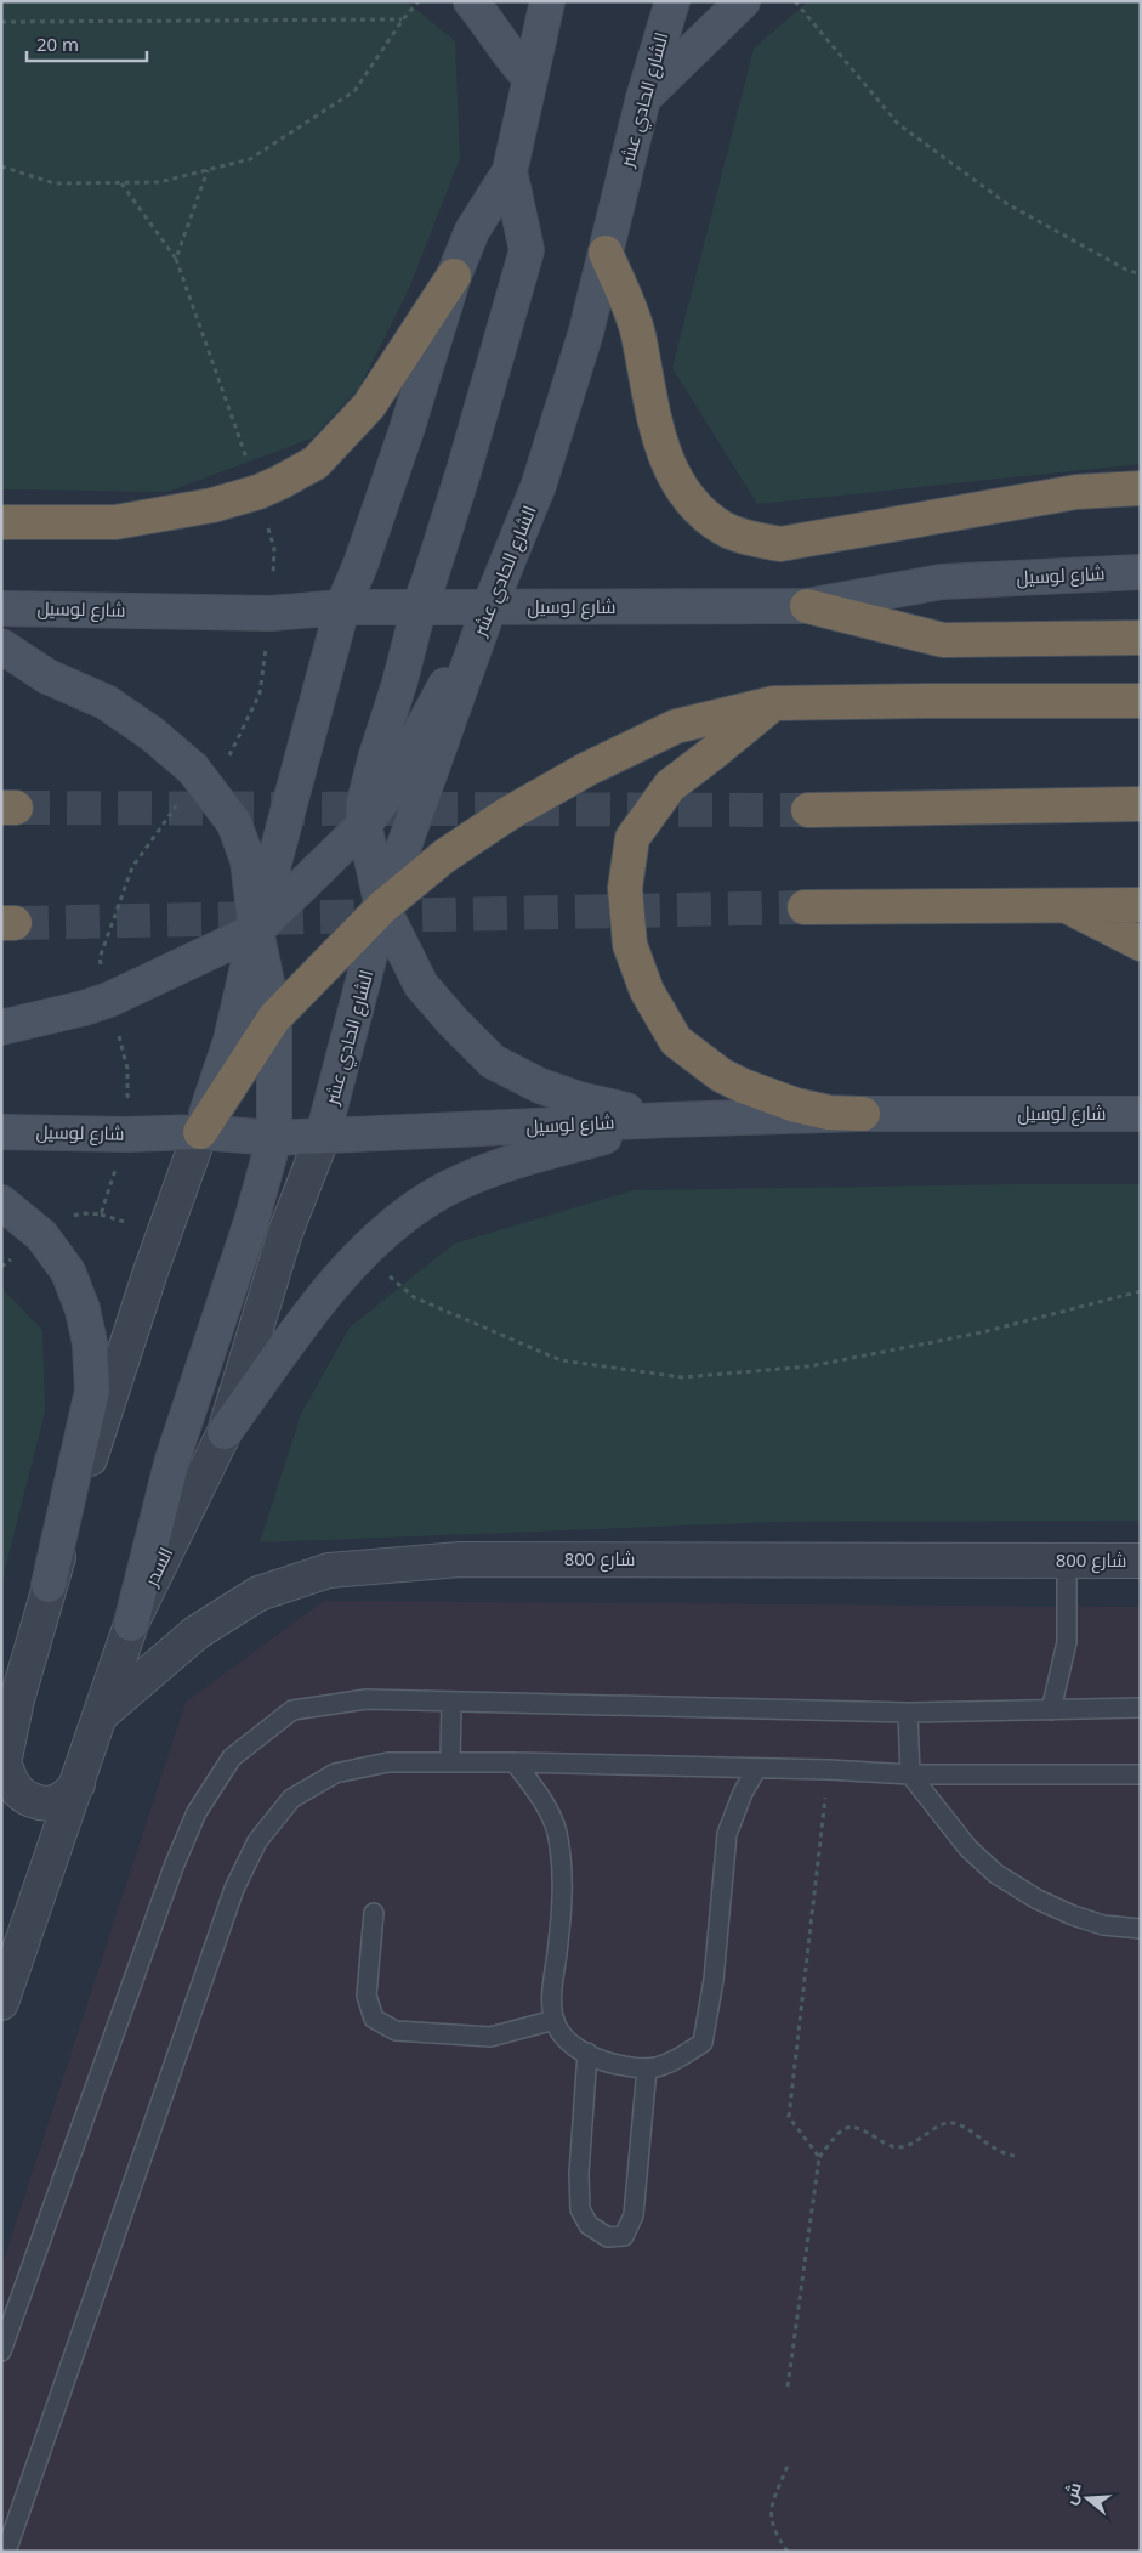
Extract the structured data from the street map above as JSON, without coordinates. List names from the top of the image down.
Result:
{
  "streets": {
    "street": [
      "الشارع الحادي عشر",
      "شارع لوسيل",
      "شارع 800",
      "السدر"
    ]
  },
  "crossings": [
    ["الشارع الحادي عشر", "شارع لوسيل"],
    ["الشارع الحادي عشر", "السدر"],
    ["شارع لوسيل", "السدر"],
    ["شارع 800", "السدر"]
  ],
  "scale_bar": "20 m",
  "north": "left"
}
